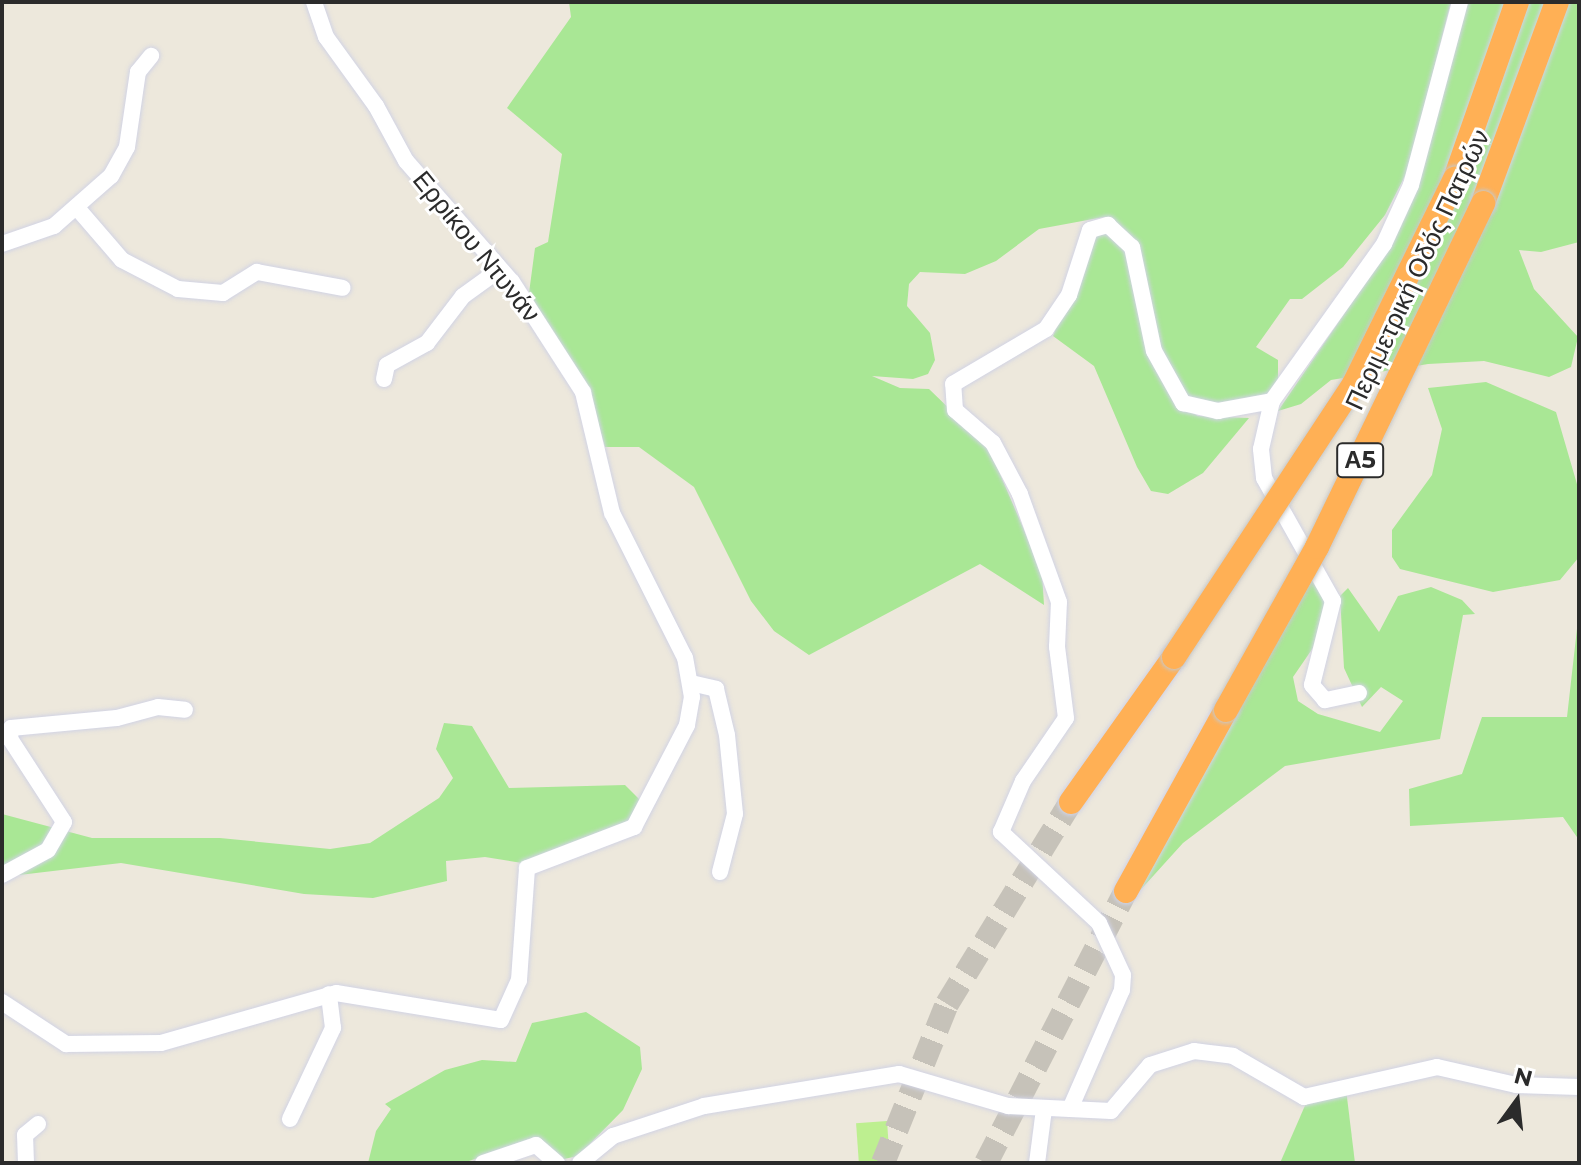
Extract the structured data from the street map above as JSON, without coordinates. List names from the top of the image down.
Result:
{
  "streets": {
    "highway": ["Περιμετρική Οδός Πατρών", "Α5"],
    "street": ["Ερρίκου Ντυνάν"]
  },
  "north": "top"
}
